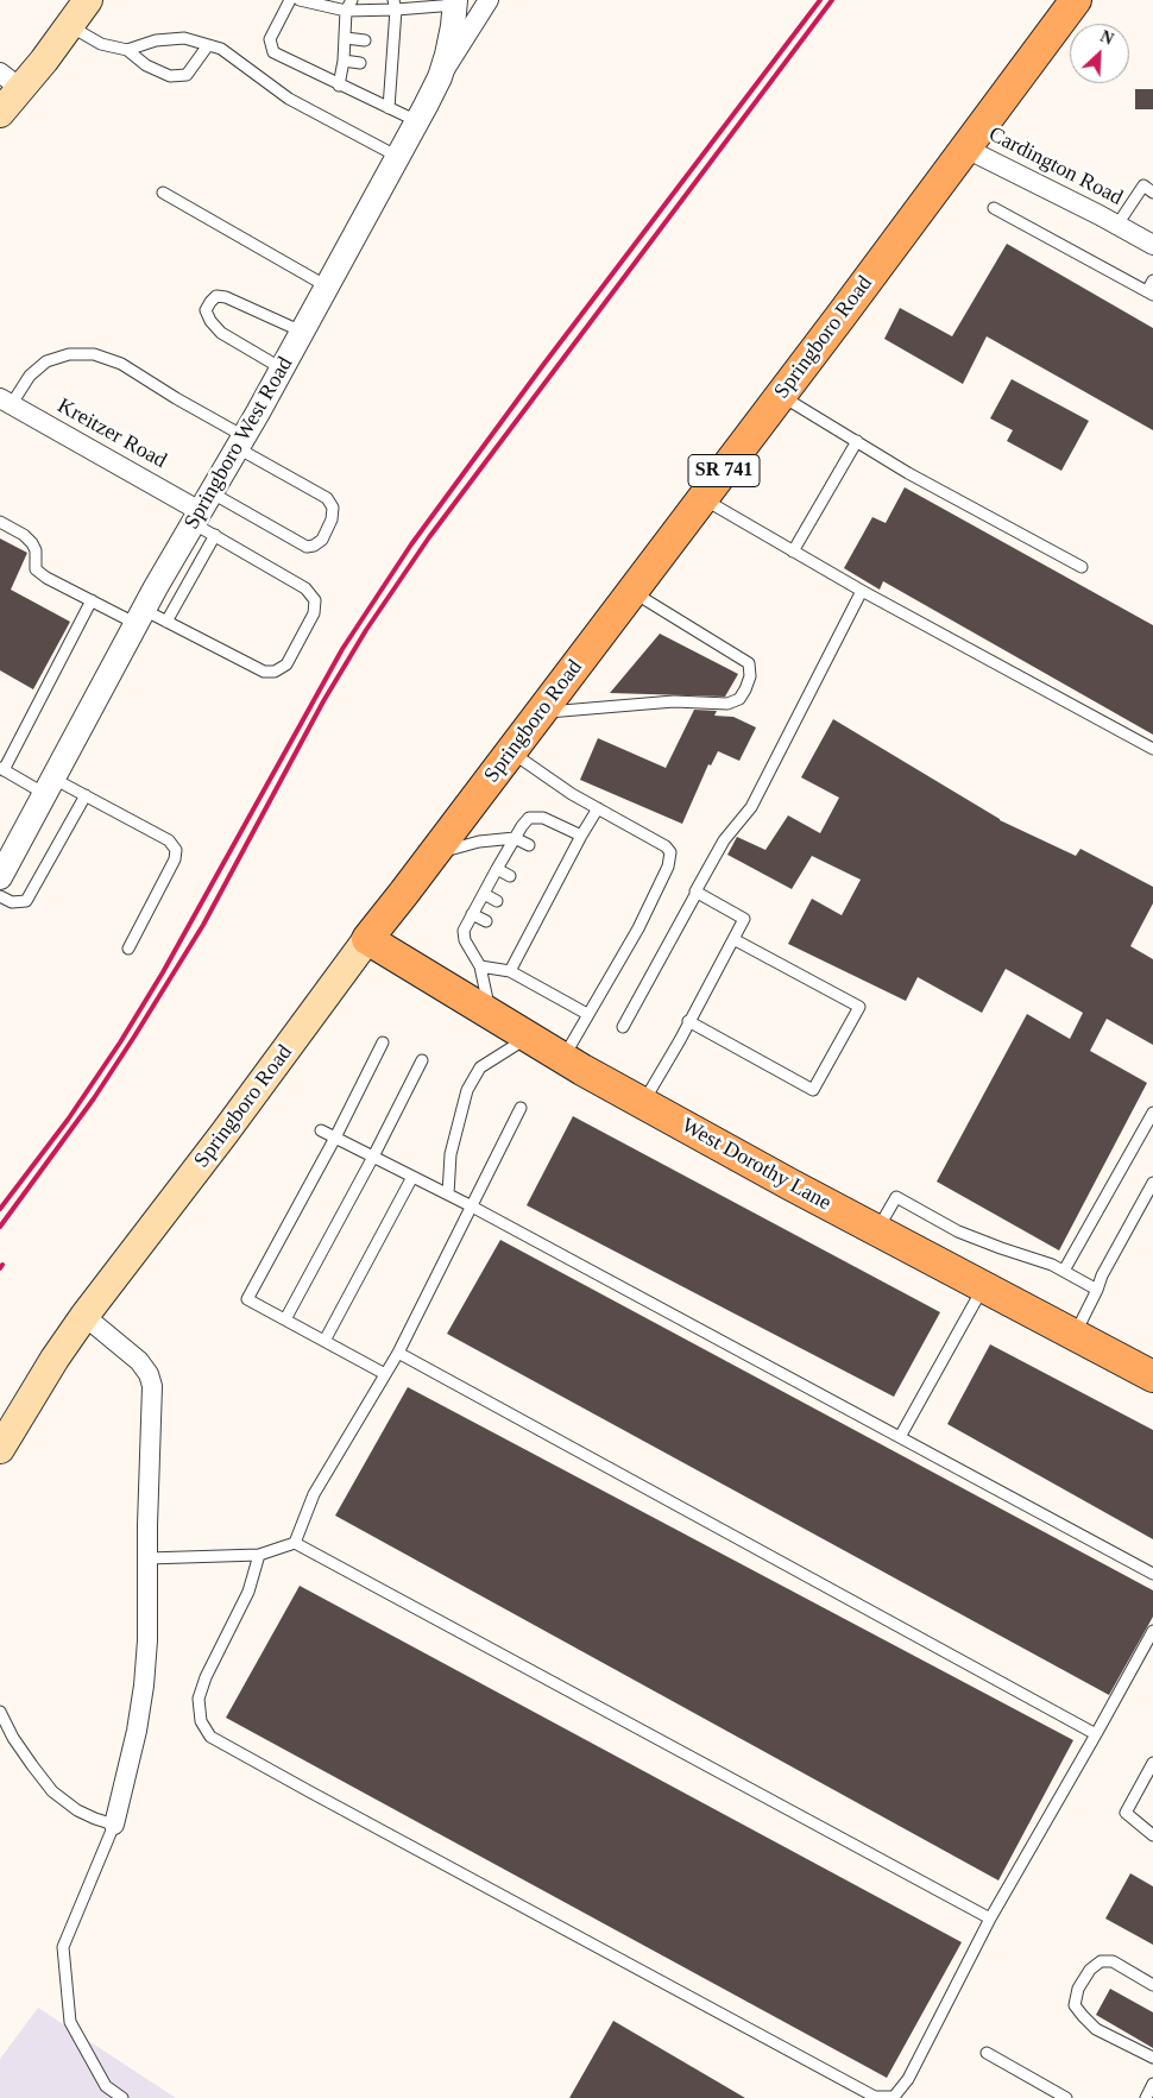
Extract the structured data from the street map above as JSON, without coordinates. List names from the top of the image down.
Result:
{
  "streets": {
    "main road": ["Springboro Road", "SR 741", "West Dorothy Lane"],
    "street": ["Cardington Road", "Kreitzer Road", "Springboro West Road"]
  },
  "crossings": [
    ["Cardington Road", "Springboro Road"],
    ["Springboro Road", "West Dorothy Lane"],
    ["Kreitzer Road", "Springboro West Road"]
  ],
  "north": "top right"
}
